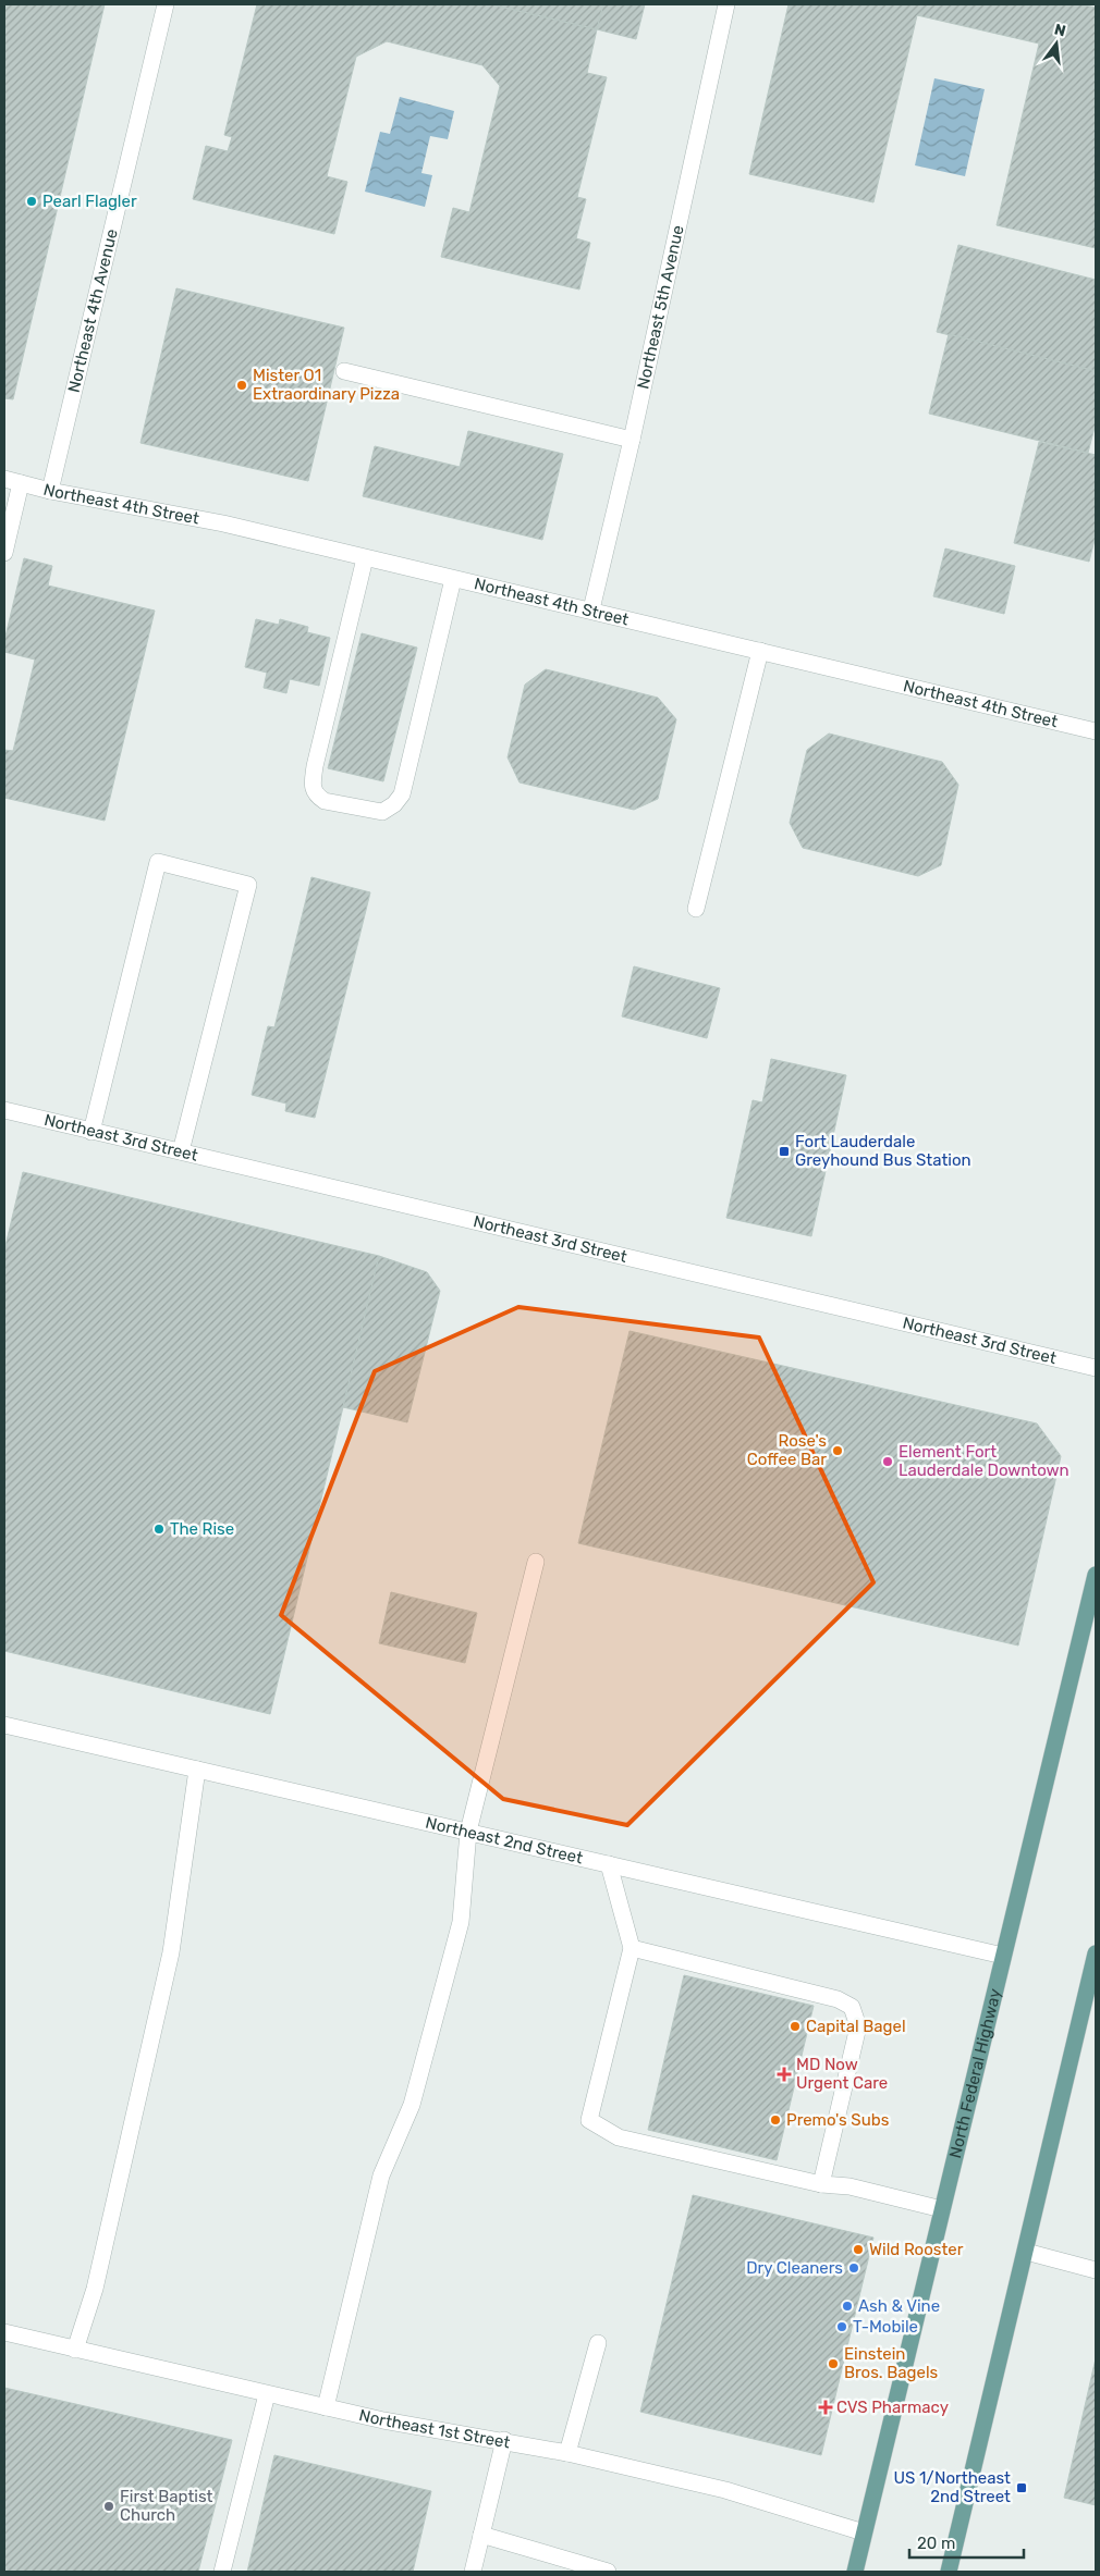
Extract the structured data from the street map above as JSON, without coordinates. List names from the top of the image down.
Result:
{
  "streets": {
    "main road": ["North Federal Highway"],
    "street": [
      "Northeast 5th Avenue",
      "Northeast 4th Avenue",
      "Northeast 4th Street",
      "Northeast 3rd Street",
      "Northeast 2nd Street",
      "Northeast 1st Street"
    ]
  },
  "crossings": [
    ["Northeast 5th Avenue", "Northeast 4th Street"],
    ["Northeast 4th Avenue", "Northeast 4th Street"],
    ["Northeast 2nd Street", "North Federal Highway"],
    ["North Federal Highway", "Northeast 1st Street"]
  ],
  "places": {
    "other": [
      "Pearl Flagler",
      "Mister O1 Extraordinary Pizza",
      "Rose's Coffee Bar",
      "Element Fort Lauderdale Downtown",
      "The Rise",
      "Capital Bagel",
      "Premo's Subs",
      "Wild Rooster",
      "Dry Cleaners",
      "Ash & Vine",
      "T-Mobile",
      "Einstein Bros. Bagels",
      "First Baptist Church"
    ],
    "transit": ["Fort Lauderdale Greyhound Bus Station", "US 1/Northeast 2nd Street"],
    "health": ["MD Now Urgent Care", "CVS Pharmacy"]
  },
  "scale_bar": "20 m",
  "north": "top"
}
